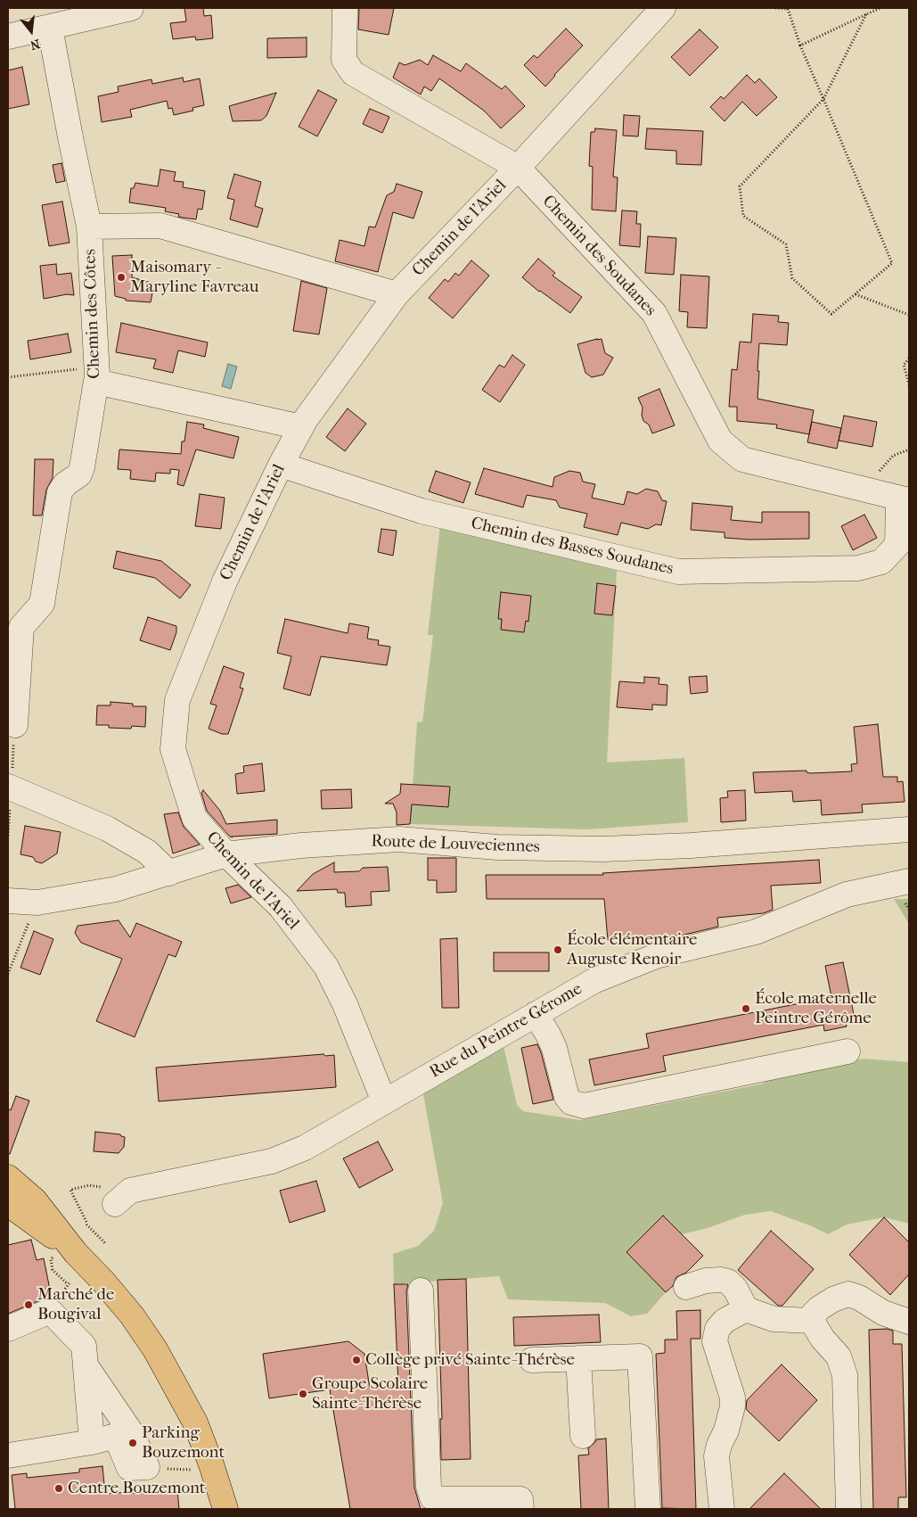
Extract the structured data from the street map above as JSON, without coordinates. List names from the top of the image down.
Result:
{
  "streets": {
    "street": [
      "Chemin de l'Ariel",
      "Chemin des Soudanes",
      "Chemin des Côtes",
      "Chemin des Basses Soudanes",
      "Route de Louveciennes",
      "Rue du Peintre Gérome"
    ]
  },
  "crossings": [
    ["Chemin de l'Ariel", "Chemin des Soudanes"],
    ["Chemin de l'Ariel", "Chemin des Basses Soudanes"],
    ["Chemin de l'Ariel", "Route de Louveciennes"],
    ["Chemin de l'Ariel", "Rue du Peintre Gérome"],
    ["Chemin des Soudanes", "Chemin des Basses Soudanes"]
  ],
  "places": [
    "Maisomary - Maryline Favreau",
    "École élémentaire Auguste Renoir",
    "École maternelle Peintre Gérôme",
    "Marché de Bougival",
    "Collège privé Sainte-Thérèse",
    "Groupe Scolaire Sainte-Thérèse",
    "Parking Bouzemont",
    "Centre Bouzemont"
  ],
  "north": "bottom"
}
